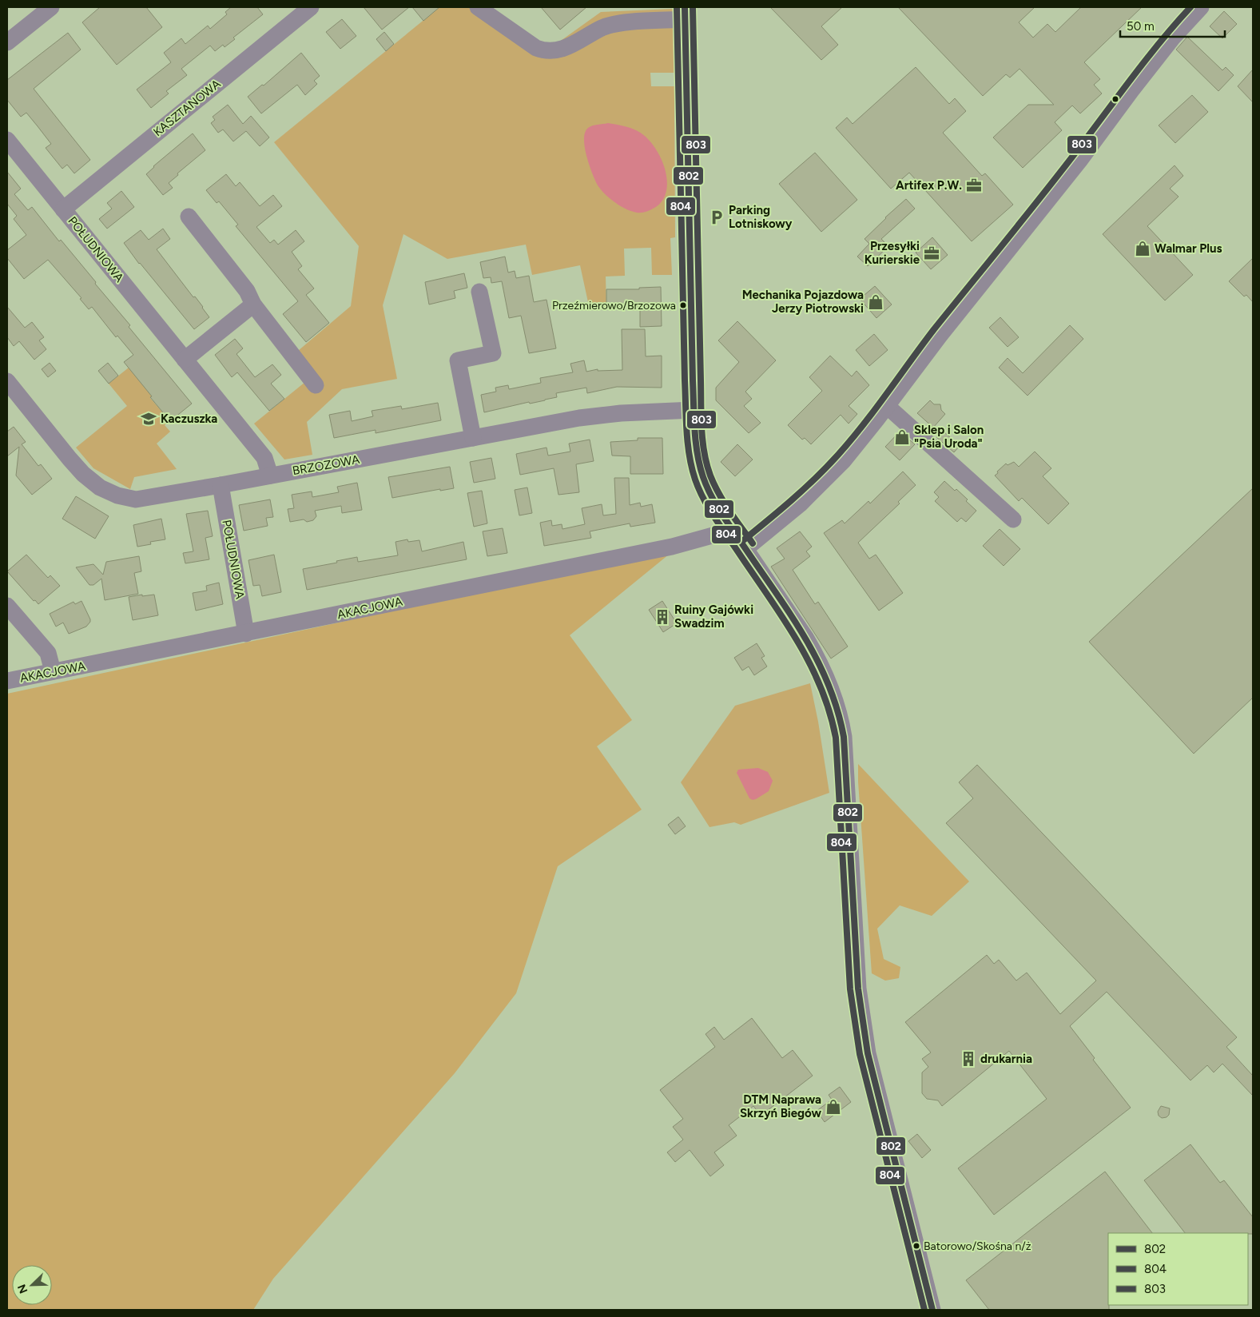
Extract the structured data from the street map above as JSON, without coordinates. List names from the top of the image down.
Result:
{
  "streets": {
    "street": [
      "KASZTANOWA",
      "POŁUDNIOWA",
      "BRZOZOWA",
      "AKACJOWA"
    ]
  },
  "crossings": [
    ["KASZTANOWA", "POŁUDNIOWA"],
    ["POŁUDNIOWA", "BRZOZOWA"],
    ["POŁUDNIOWA", "AKACJOWA"]
  ],
  "places": {
    "office": ["Artifex P.W.", "Przesyłki Kurierskie"],
    "parking": ["Parking Lotniskowy"],
    "shop": [
      "Walmar Plus",
      "Mechanika Pojazdowa Jerzy Piotrowski",
      "Sklep i Salon \"Psia Uroda\"",
      "DTM Naprawa Skrzyń Biegów"
    ],
    "other": ["Przeźmierowo/Brzozowa", "Batorowo/Skośna n/ż"],
    "school or university": ["Kaczuszka"],
    "building": ["Ruiny Gajówki Swadzim", "drukarnia"]
  },
  "lines": ["transit line 802", "transit line 804", "transit line 803"],
  "legend": ["802", "804", "803"],
  "scale_bar": "50 m",
  "north": "bottom left"
}
